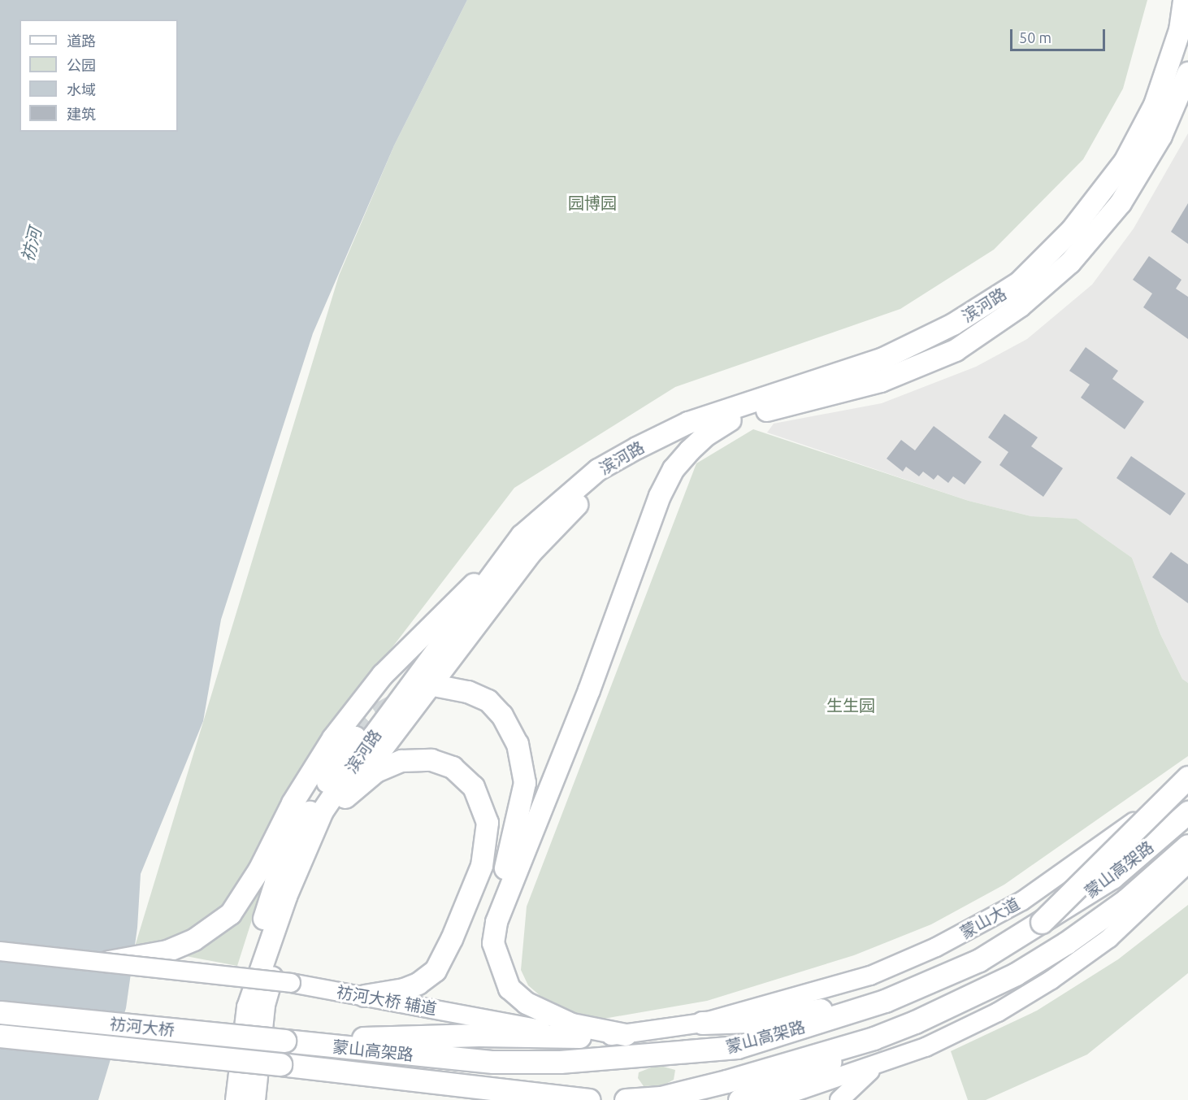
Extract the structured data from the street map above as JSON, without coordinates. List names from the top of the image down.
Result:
{
  "streets": {
    "highway": ["蒙山高架路", "祊河大桥"],
    "main road": ["滨河路", "蒙山大道", "祊河大桥 辅道"]
  },
  "crossings": [
    ["蒙山高架路", "祊河大桥"],
    ["蒙山大道", "祊河大桥 辅道"]
  ],
  "water": ["祊河"],
  "parks": ["园博园", "生生园"],
  "legend": [
    "道路",
    "公园",
    "水域",
    "建筑"
  ],
  "scale_bar": "50 m"
}
